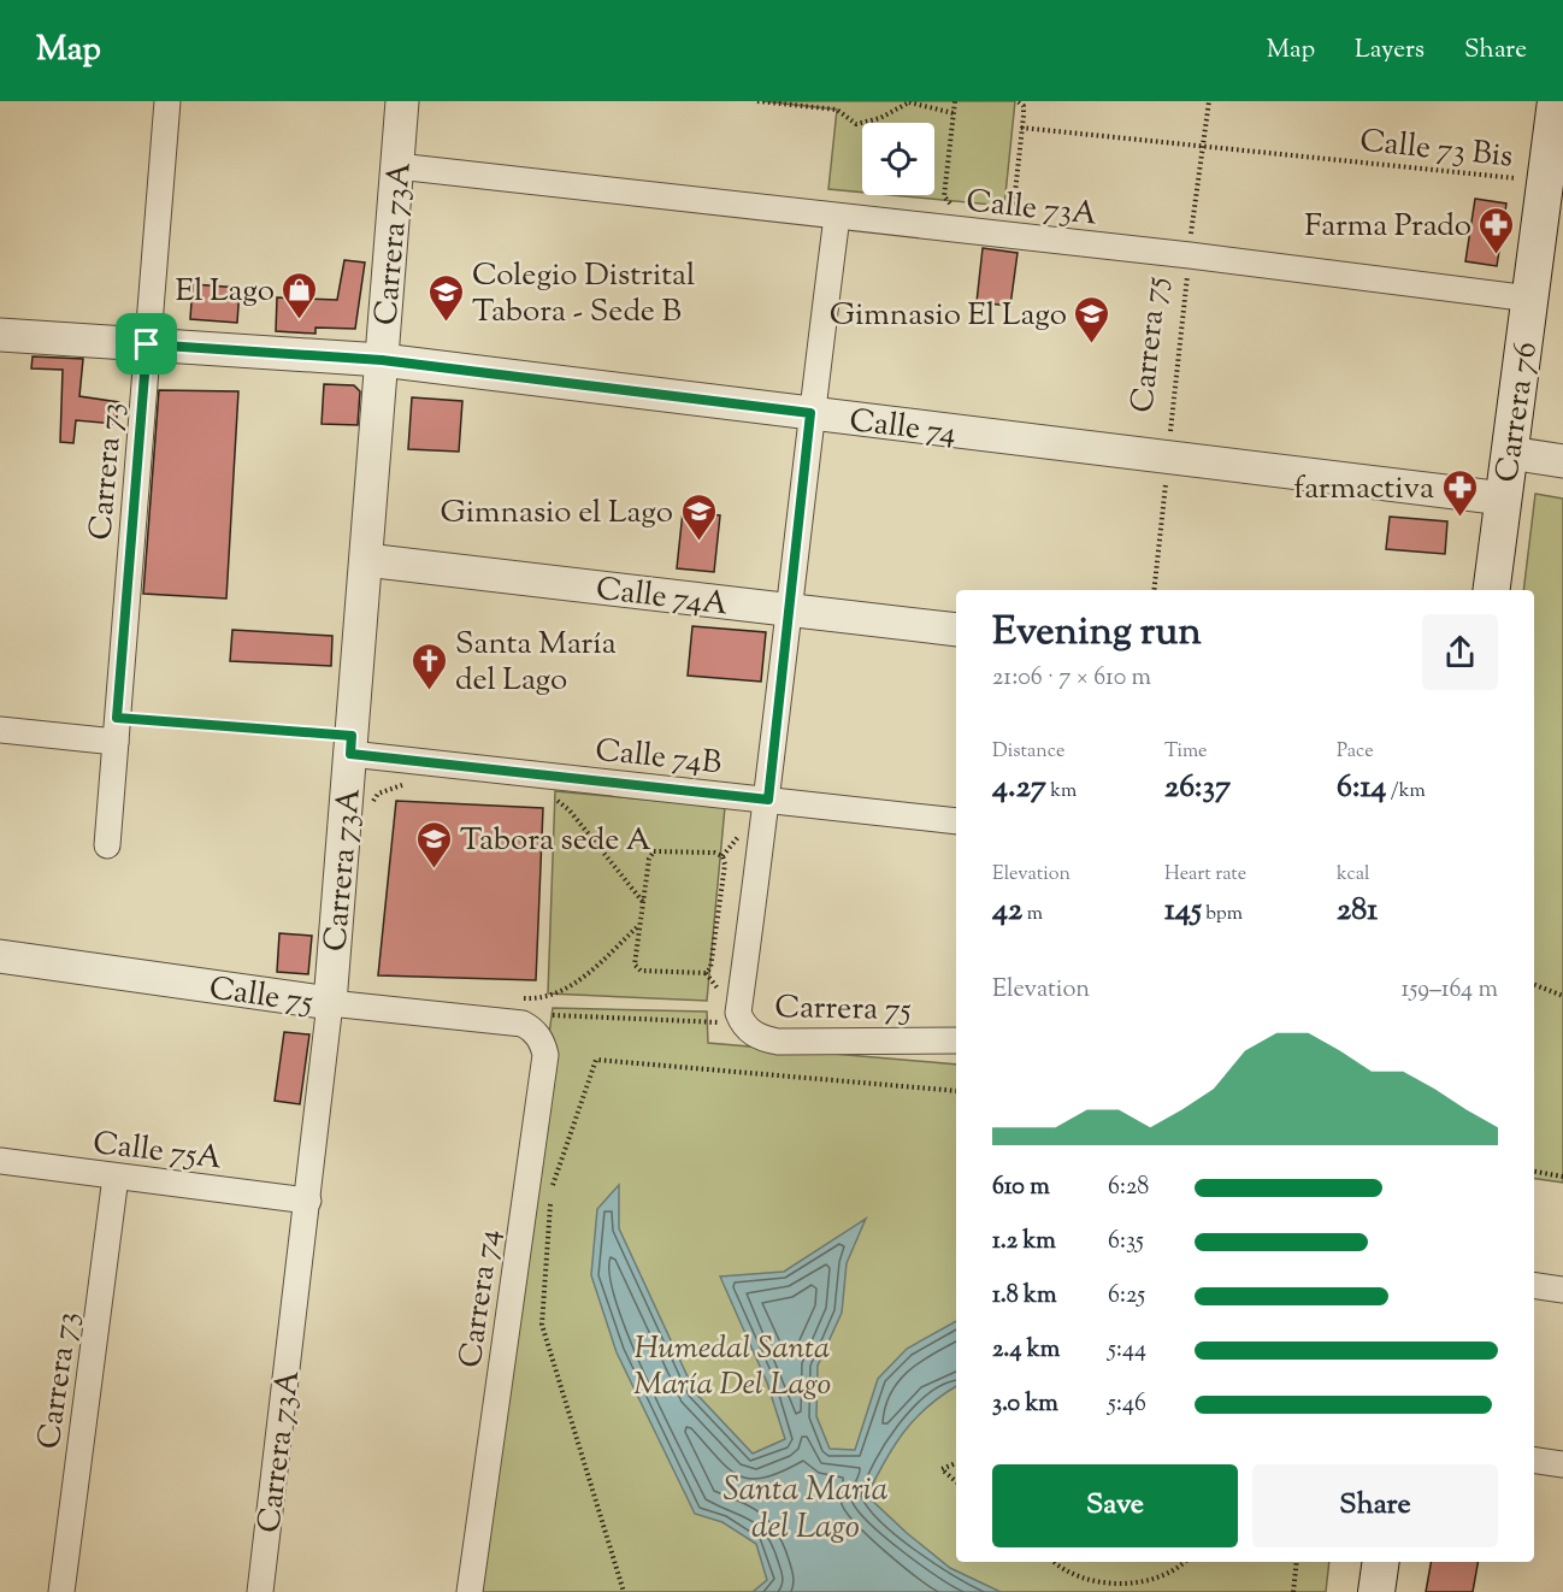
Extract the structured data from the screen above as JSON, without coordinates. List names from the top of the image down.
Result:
{
  "streets": {
    "main road": ["Carrera 76"],
    "street": [
      "Calle 73A",
      "Carrera 73A",
      "Carrera 75",
      "Calle 74",
      "Carrera 73",
      "Calle 74A",
      "Calle 74B",
      "Calle 75",
      "Calle 75A",
      "Carrera 74"
    ],
    "path": ["Calle 73 Bis"]
  },
  "crossings": [
    ["Calle 73 Bis", "Carrera 75"],
    ["Calle 73 Bis", "Carrera 76"],
    ["Calle 73A", "Carrera 73A"],
    ["Calle 73A", "Carrera 75"],
    ["Calle 73A", "Carrera 76"],
    ["Carrera 73A", "Calle 74"],
    ["Carrera 73A", "Calle 74A"],
    ["Carrera 73A", "Calle 74B"],
    ["Carrera 73A", "Calle 75"],
    ["Carrera 73A", "Calle 75A"],
    ["Carrera 75", "Calle 74"],
    ["Carrera 76", "Calle 74"],
    ["Calle 74", "Carrera 73"],
    ["Carrera 73", "Calle 75A"],
    ["Calle 75", "Carrera 74"]
  ],
  "water": ["Santa Maria del Lago"],
  "parks": ["Humedal Santa María Del Lago"],
  "places": {
    "pharmacy": ["Farma Prado", "farmactiva"],
    "shop": ["El Lago"],
    "school or university": [
      "Colegio Distrital Tabora - Sede B",
      "Gimnasio El Lago",
      "Gimnasio el Lago",
      "Tabora sede A"
    ],
    "church": ["Santa María del Lago"]
  },
  "page": {
    "header": "Map",
    "nav": ["Map", "Layers", "Share"],
    "heading": ["Evening run", "21:06 · 7 × 610 m"],
    "stats": [
      ["Distance", "4.27 km"],
      ["Time", "26:37"],
      ["Pace", "6:14 /km"],
      ["Elevation", "42 m"],
      ["Heart rate", "145 bpm"],
      ["kcal", "281"]
    ],
    "chart": ["Elevation", "159–164 m"],
    "list": [
      {
        "name": "610 m",
        "note": "6:28"
      },
      {
        "name": "1.2 km",
        "note": "6:35"
      },
      {
        "name": "1.8 km",
        "note": "6:25"
      },
      {
        "name": "2.4 km",
        "note": "5:44"
      },
      {
        "name": "3.0 km",
        "note": "5:46"
      }
    ],
    "buttons": ["Save", "Share"]
  }
}
